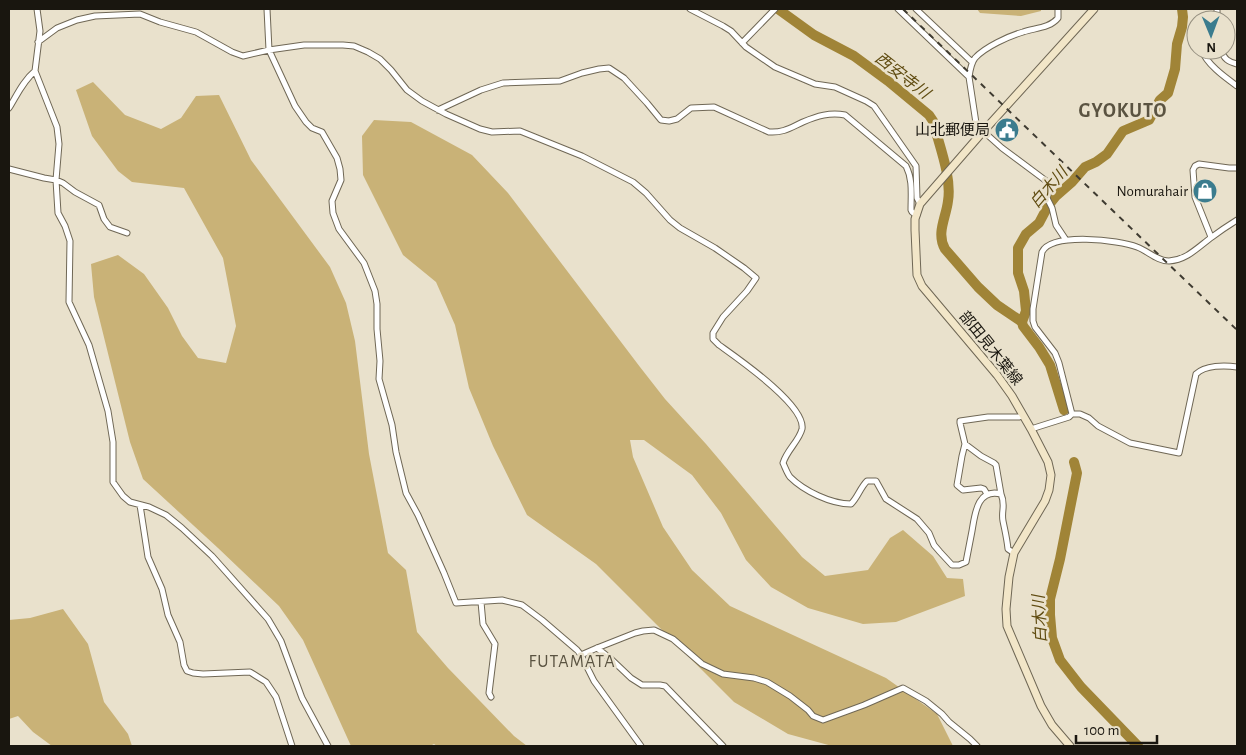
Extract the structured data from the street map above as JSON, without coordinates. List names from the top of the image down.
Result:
{
  "streets": {
    "main road": ["部田見木葉線"]
  },
  "districts": ["GYOKUTO", "FUTAMATA"],
  "water": ["西安寺川", "白木川"],
  "places": {
    "public building": ["山北郵便局"],
    "shop": ["Nomurahair"]
  },
  "scale_bar": "100 m",
  "north": "bottom"
}
